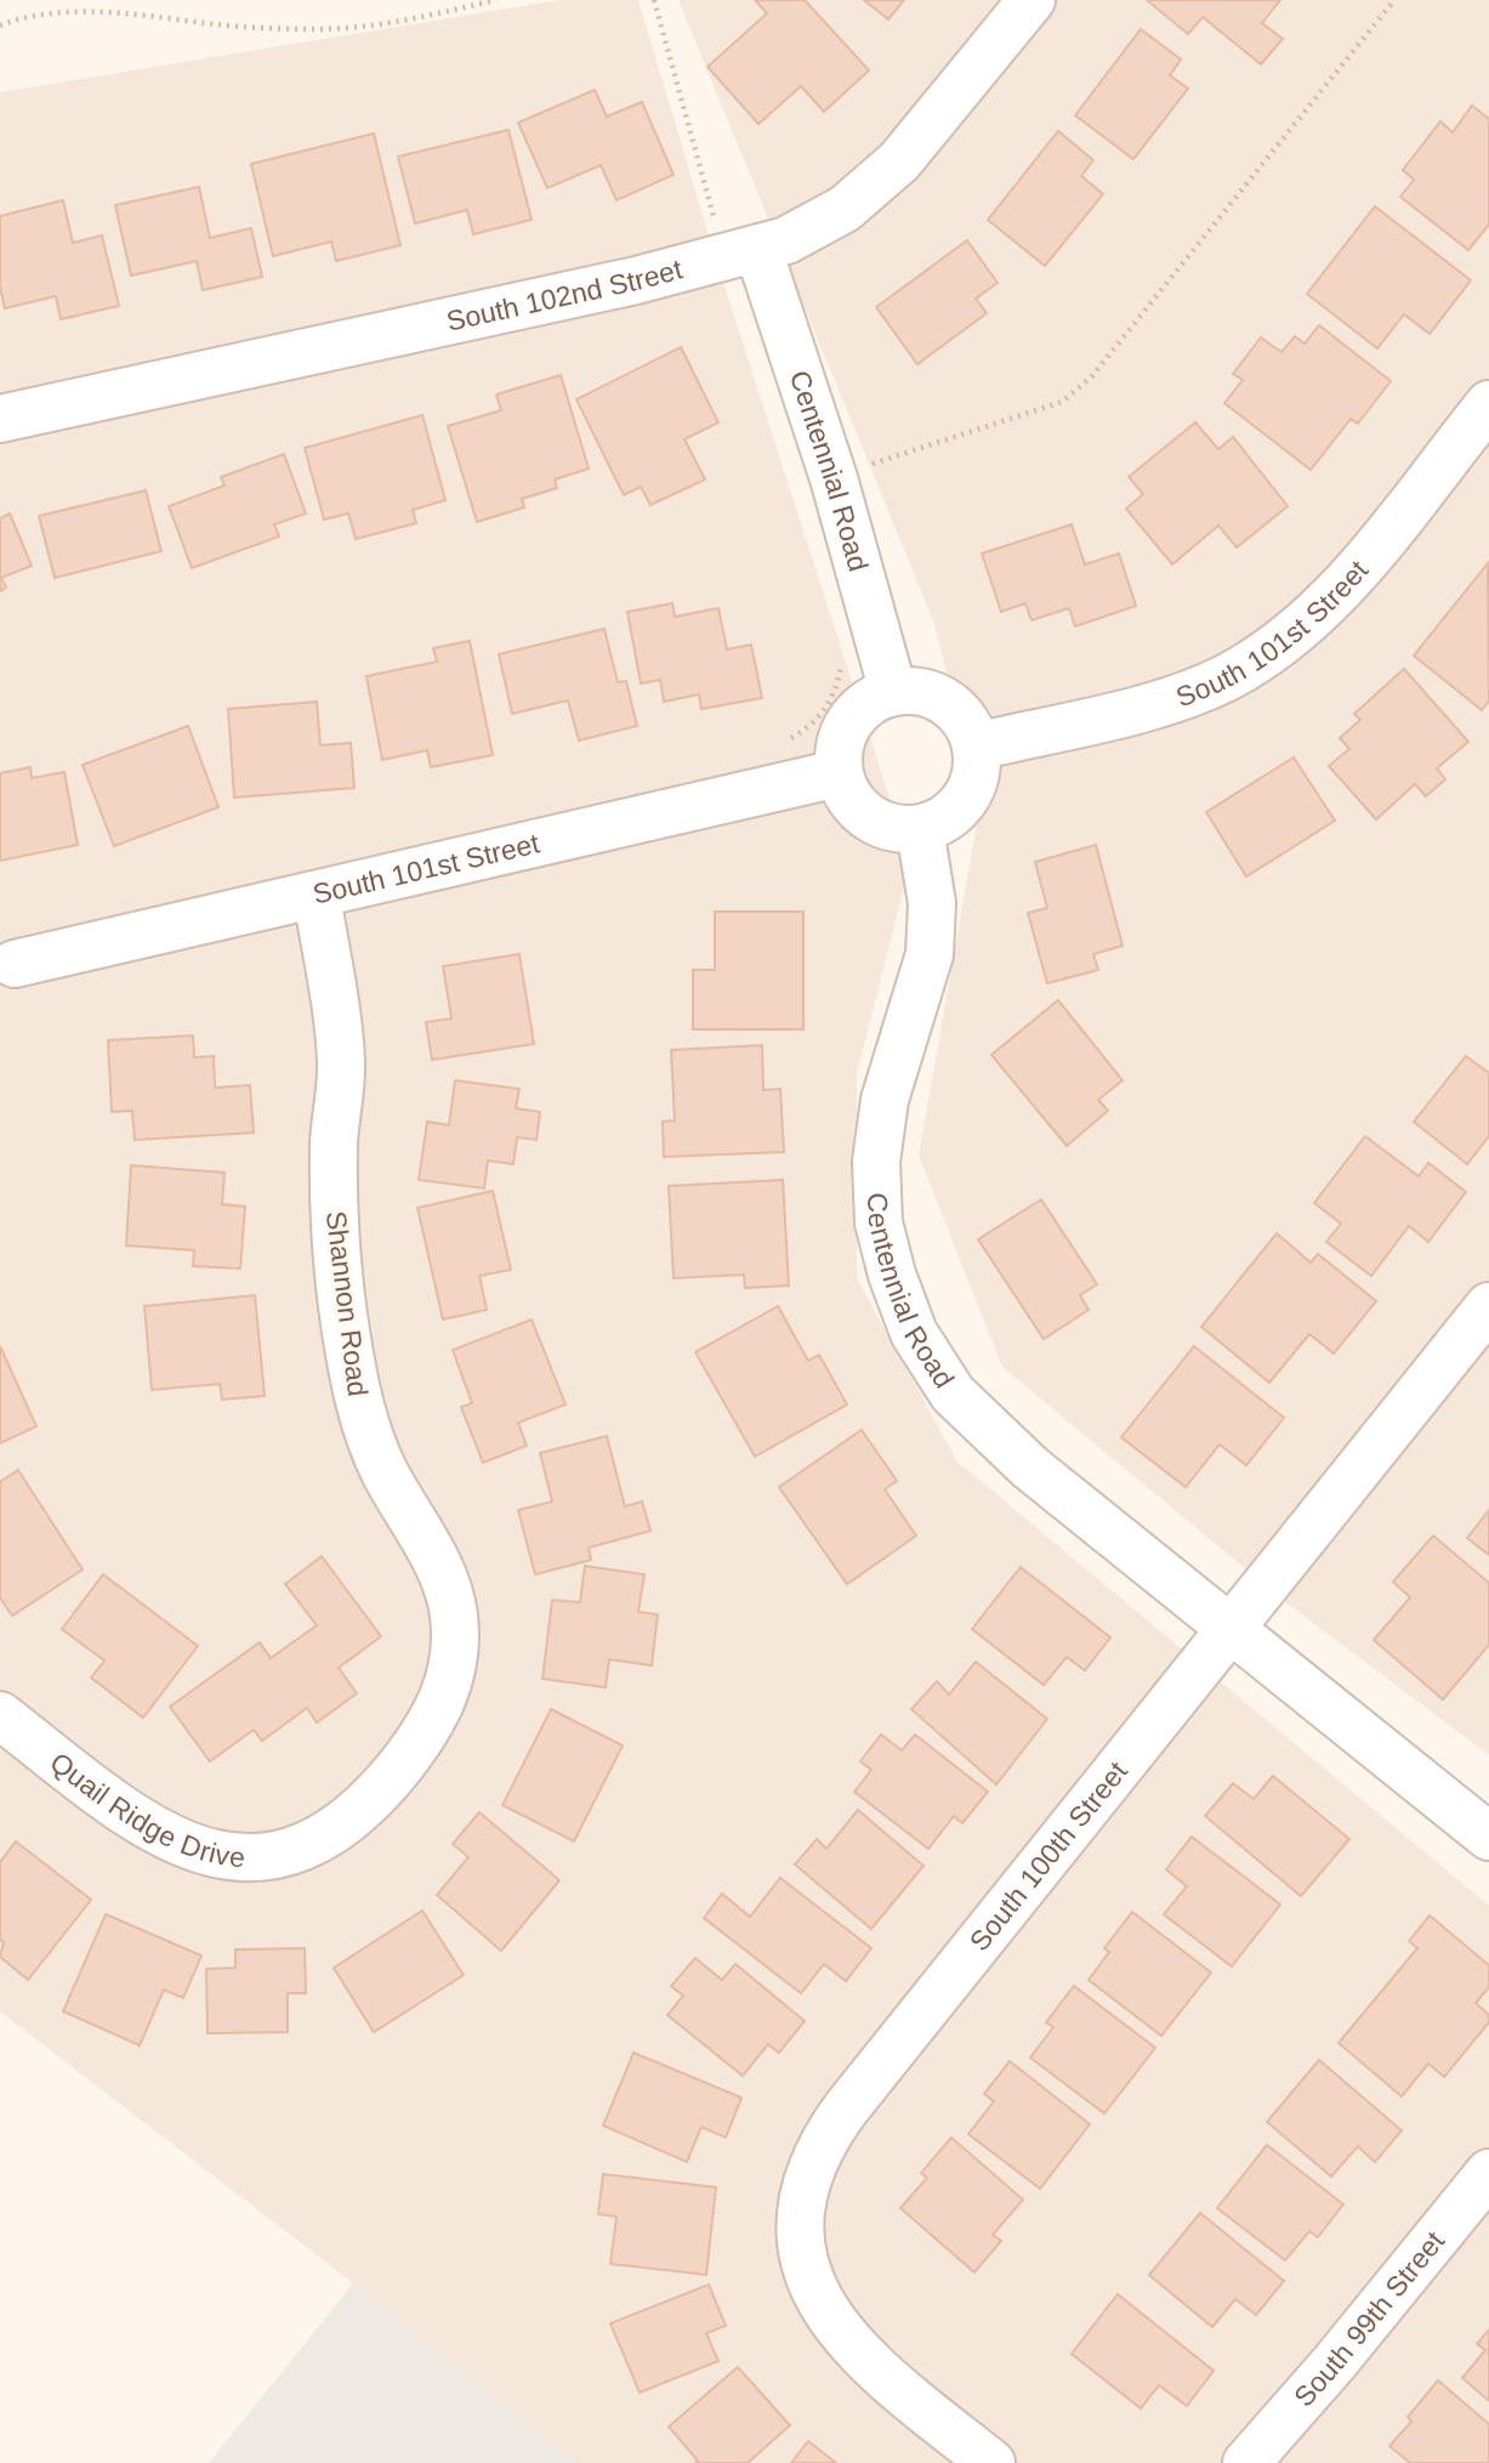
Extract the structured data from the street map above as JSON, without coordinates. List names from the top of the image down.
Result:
{
  "streets": {
    "street": [
      "South 102nd Street",
      "Centennial Road",
      "South 101st Street",
      "Shannon Road",
      "Quail Ridge Drive",
      "South 100th Street",
      "South 99th Street"
    ]
  },
  "crossings": [
    ["South 102nd Street", "Centennial Road"],
    ["Centennial Road", "South 101st Street"],
    ["Centennial Road", "South 100th Street"],
    ["South 101st Street", "Shannon Road"],
    ["Shannon Road", "Quail Ridge Drive"]
  ]
}
